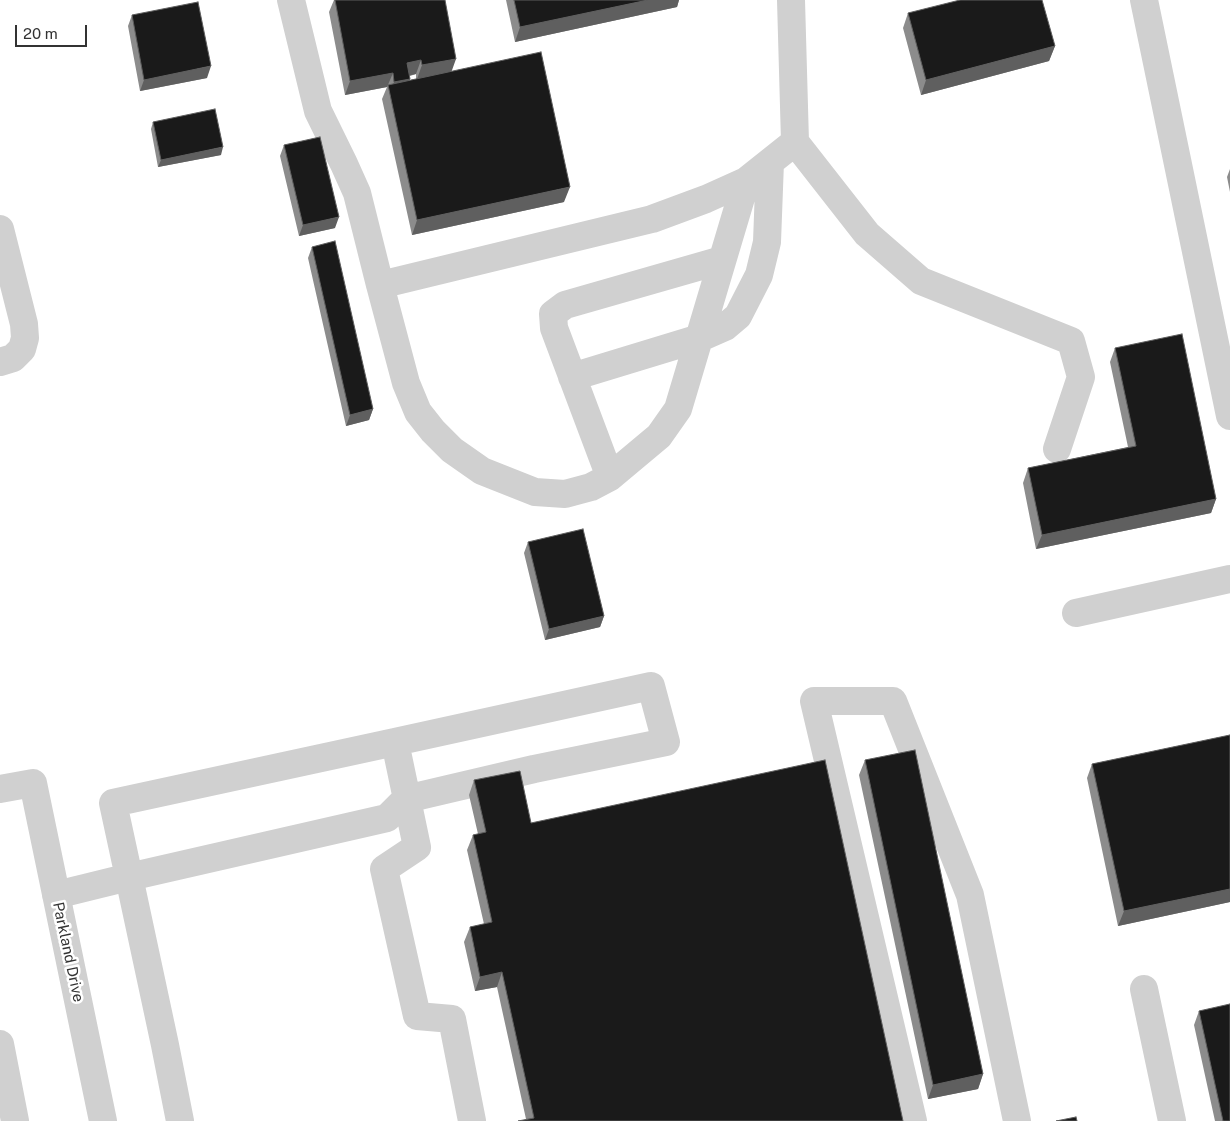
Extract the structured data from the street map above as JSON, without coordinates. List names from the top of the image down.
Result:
{
  "streets": {
    "street": ["Parkland Drive"]
  },
  "scale_bar": "20 m"
}
